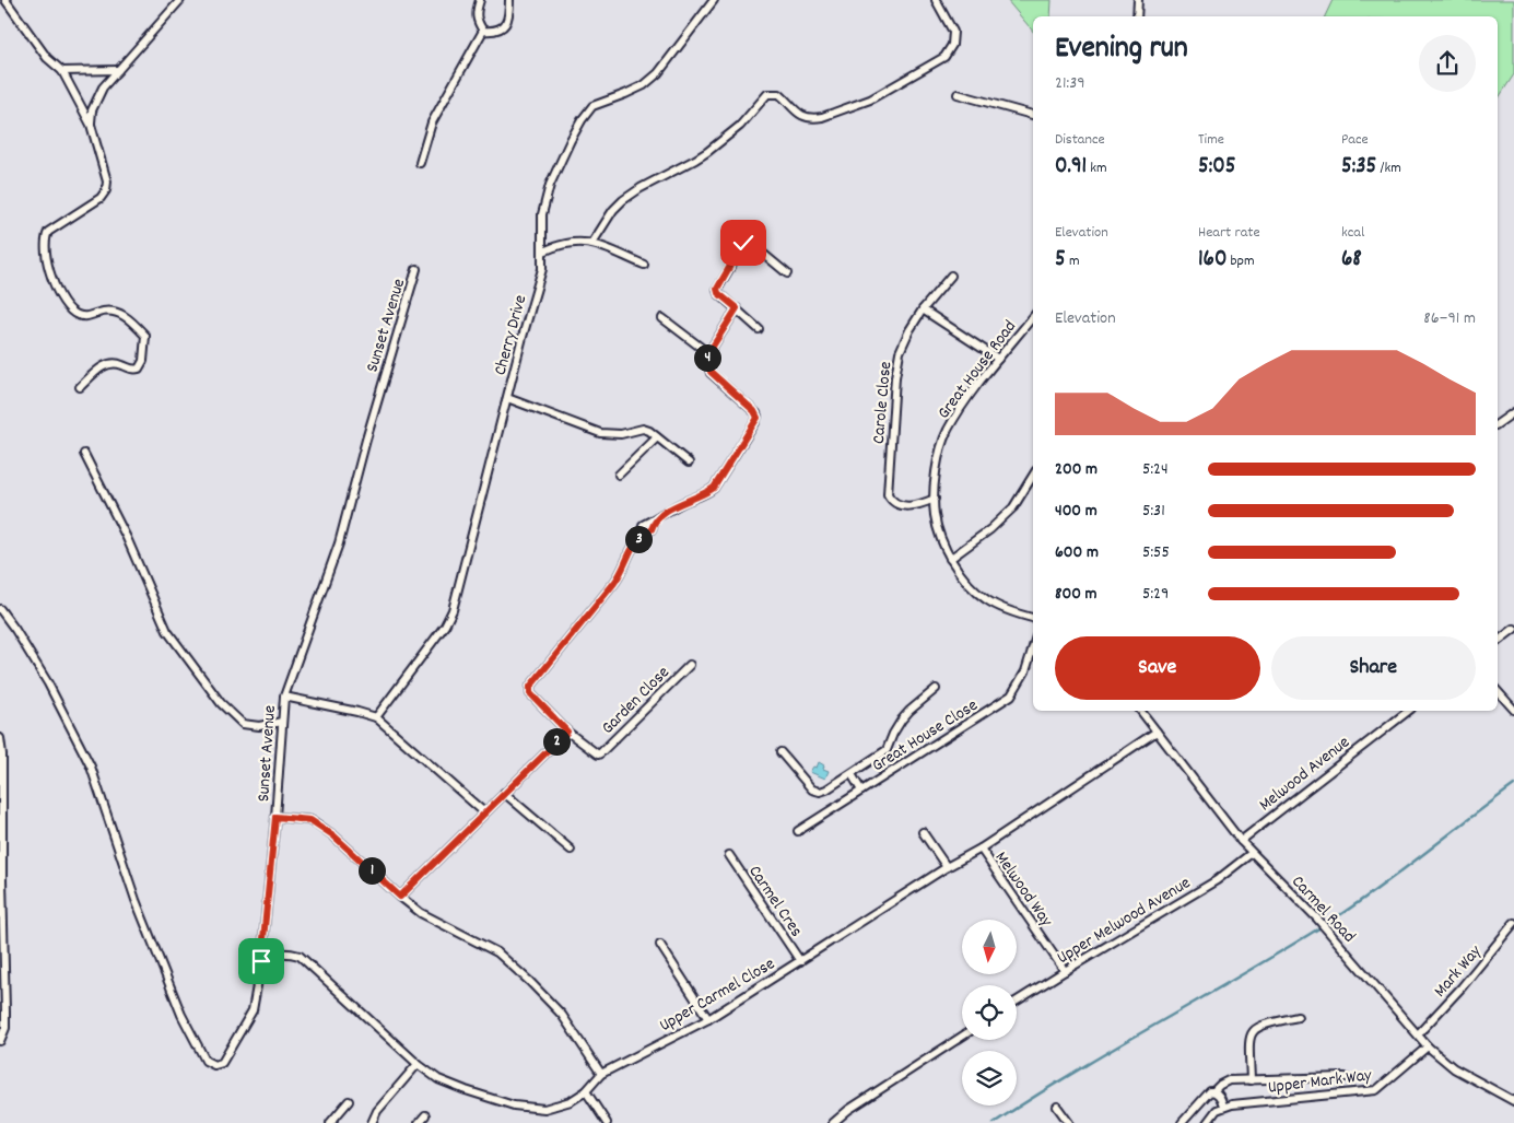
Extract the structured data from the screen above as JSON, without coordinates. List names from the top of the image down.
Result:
{
  "streets": {
    "street": [
      "Sunset Avenue",
      "Cherry Drive",
      "Great House Road",
      "Carole Close",
      "Garden Close",
      "Great House Close",
      "Melwood Avenue",
      "Melwood Way",
      "Carmel Cres",
      "Carmel Road",
      "Upper Melwood Avenue",
      "Mark Way",
      "Upper Carmel Close",
      "Upper Mark Way"
    ]
  },
  "crossings": [
    ["Sunset Avenue", "Upper Carmel Close"],
    ["Great House Road", "Carole Close"],
    ["Melwood Avenue", "Carmel Road"],
    ["Melwood Way", "Upper Melwood Avenue"],
    ["Melwood Way", "Upper Carmel Close"],
    ["Carmel Cres", "Upper Carmel Close"],
    ["Carmel Road", "Upper Melwood Avenue"],
    ["Carmel Road", "Mark Way"],
    ["Carmel Road", "Upper Carmel Close"],
    ["Carmel Road", "Upper Mark Way"]
  ],
  "north": "bottom",
  "page": {
    "heading": ["Evening run", "21:39"],
    "stats": [
      ["Distance", "0.91 km"],
      ["Time", "5:05"],
      ["Pace", "5:35 /km"],
      ["Elevation", "5 m"],
      ["Heart rate", "160 bpm"],
      ["kcal", "68"]
    ],
    "chart": ["Elevation", "86–91 m"],
    "pins": [
      "4",
      "3",
      "2",
      "1"
    ],
    "list": [
      {
        "name": "200 m",
        "note": "5:24"
      },
      {
        "name": "400 m",
        "note": "5:31"
      },
      {
        "name": "600 m",
        "note": "5:55"
      },
      {
        "name": "800 m",
        "note": "5:29"
      }
    ],
    "buttons": ["Save", "Share"]
  }
}
